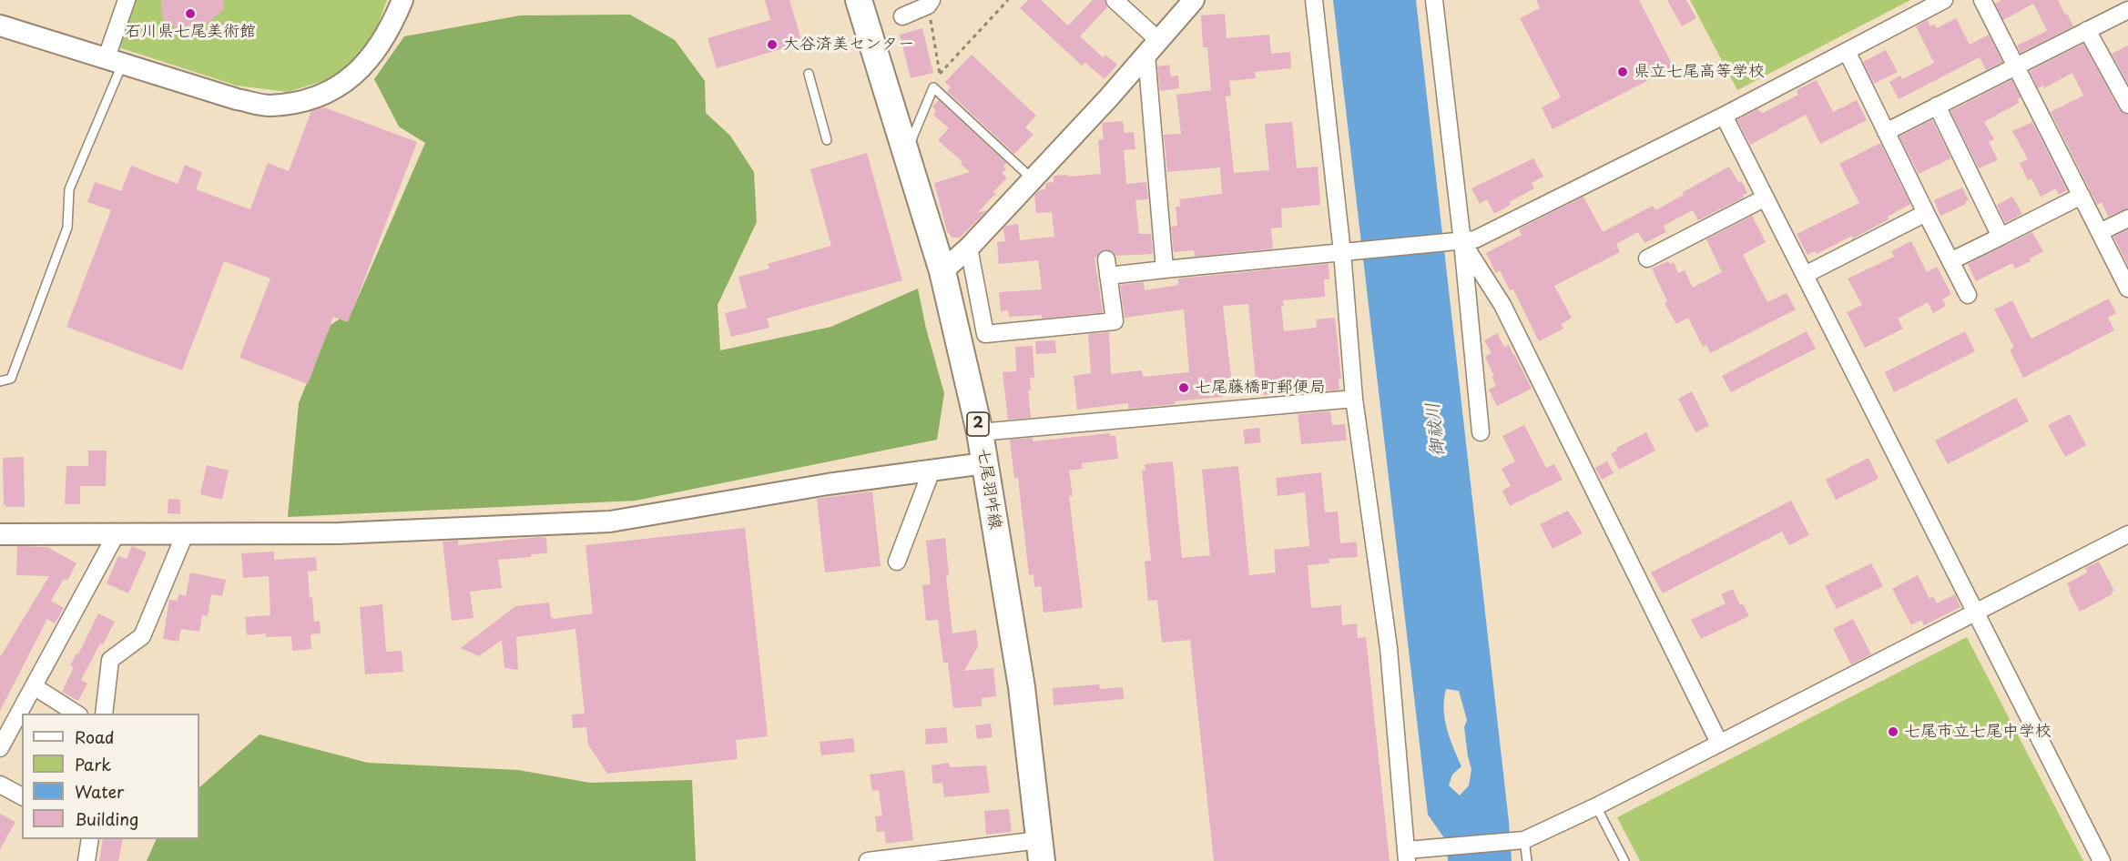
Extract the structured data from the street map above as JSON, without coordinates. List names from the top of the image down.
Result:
{
  "streets": {
    "main road": ["2", "七尾羽咋線"]
  },
  "water": ["御祓川"],
  "places": [
    "石川県七尾美術館",
    "大谷済美センター",
    "県立七尾高等学校",
    "七尾藤橋町郵便局",
    "七尾市立七尾中学校"
  ],
  "legend": [
    "Road",
    "Park",
    "Water",
    "Building"
  ]
}
